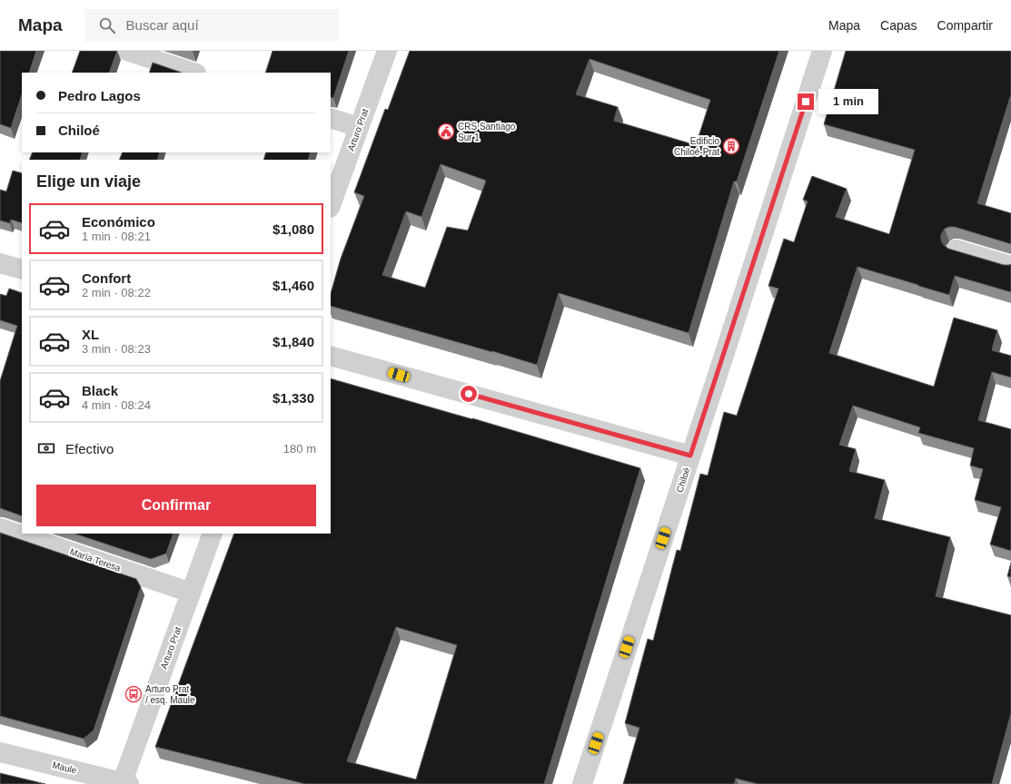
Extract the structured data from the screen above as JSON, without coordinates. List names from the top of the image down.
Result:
{
  "streets": {
    "street": [
      "Arturo Prat",
      "Chiloé",
      "María Teresa",
      "Maule"
    ]
  },
  "crossings": [
    ["Arturo Prat", "María Teresa"],
    ["Arturo Prat", "Maule"]
  ],
  "places": {
    "public building": ["CRS Santiago Sur 1"],
    "building": ["Edificio Chiloé-Prat"],
    "bus stop": ["Arturo Prat / esq. Maule"]
  },
  "page": {
    "header": "Mapa",
    "search": "Buscar aquí",
    "nav": ["Mapa", "Capas", "Compartir"],
    "banner": ["Pedro Lagos", "Chiloé"],
    "bubble": "1 min",
    "heading": "Elige un viaje",
    "list": [
      {
        "name": "Económico",
        "note": "1 min · 08:21",
        "value": "$1,080"
      },
      {
        "name": "Confort",
        "note": "2 min · 08:22",
        "value": "$1,460"
      },
      {
        "name": "XL",
        "note": "3 min · 08:23",
        "value": "$1,840"
      },
      {
        "name": "Black",
        "note": "4 min · 08:24",
        "value": "$1,330"
      }
    ],
    "pay": ["Efectivo", "180 m"],
    "buttons": "Confirmar"
  }
}
